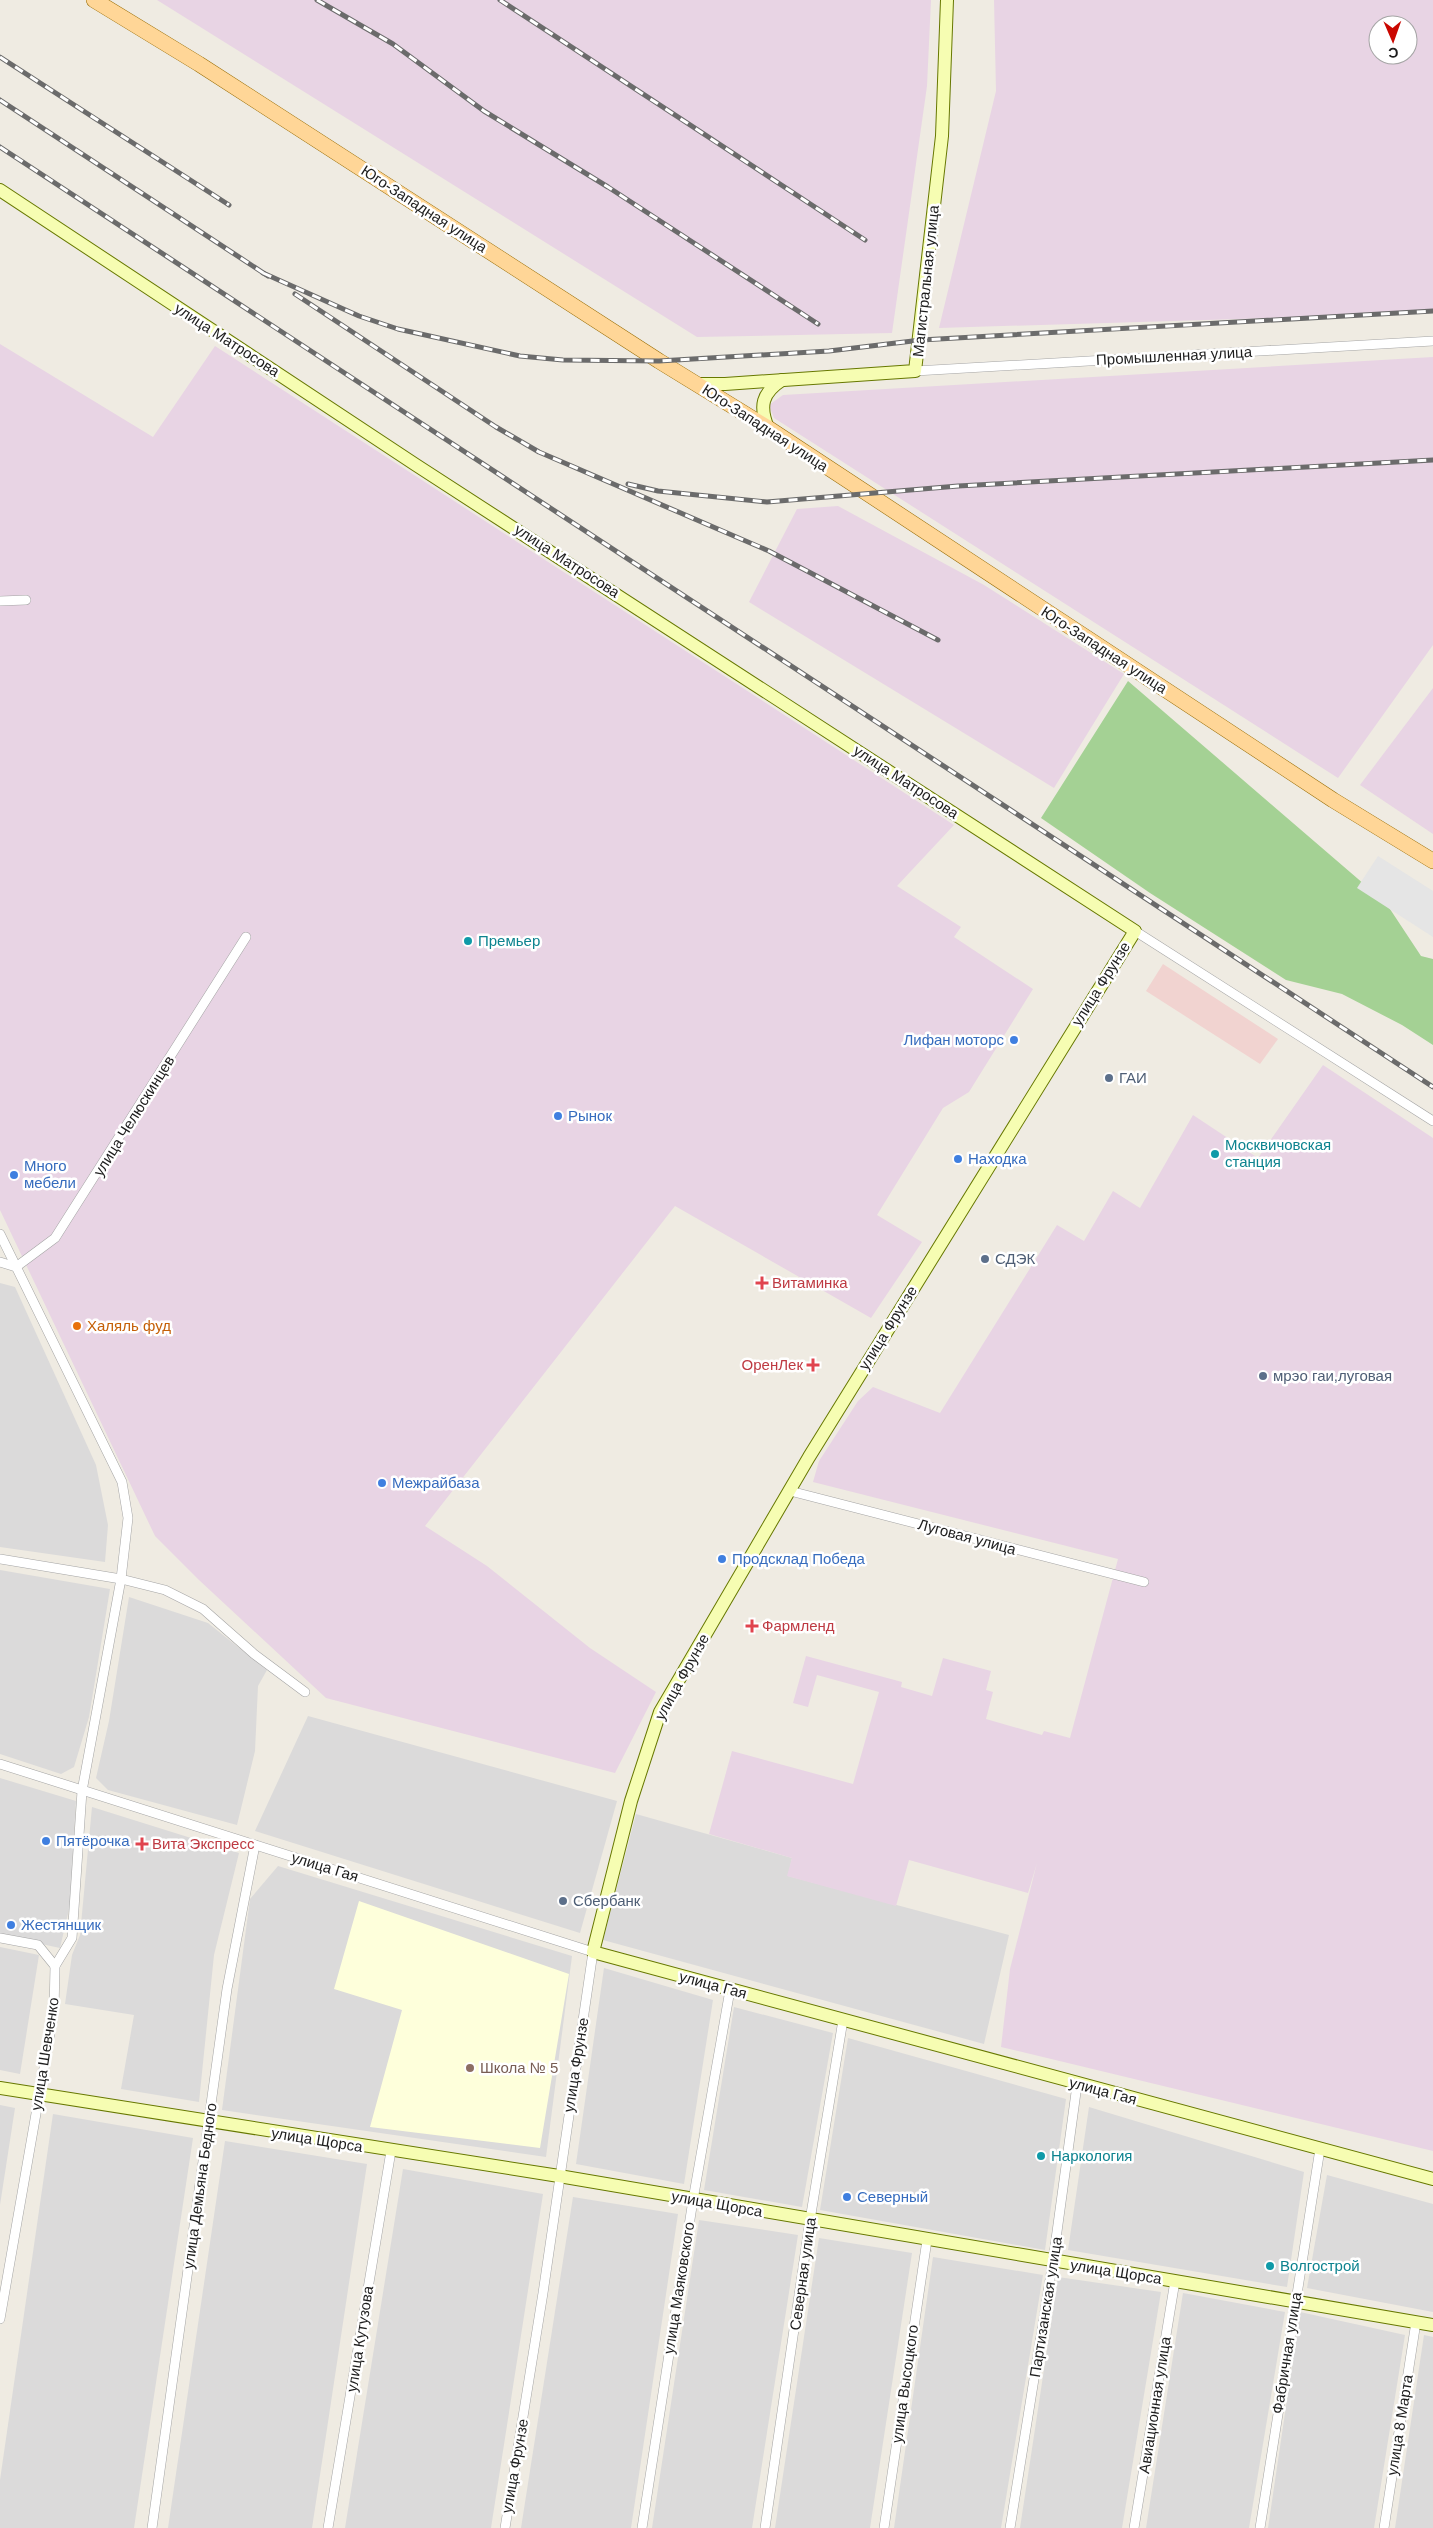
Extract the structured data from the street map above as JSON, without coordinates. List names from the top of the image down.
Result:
{
  "streets": {
    "main road": ["Юго-Западная улица"],
    "street": [
      "Магистральная улица",
      "улица Матросова",
      "Промышленная улица",
      "улица Фрунзе",
      "улица Челюскинцев",
      "Луговая улица",
      "улица Гая",
      "улица Шевченко",
      "улица Щорса",
      "улица Демьяна Бедного",
      "Северная улица",
      "улица Маяковского",
      "Партизанская улица",
      "улица Кутузова",
      "Фабричная улица",
      "улица Высоцкого",
      "Авиационная улица",
      "улица 8 Марта"
    ]
  },
  "crossings": [
    ["Юго-Западная улица", "Магистральная улица"],
    ["Магистральная улица", "Промышленная улица"],
    ["улица Матросова", "улица Фрунзе"],
    ["улица Фрунзе", "Луговая улица"],
    ["улица Фрунзе", "улица Гая"],
    ["улица Фрунзе", "улица Щорса"],
    ["улица Челюскинцев", "улица Шевченко"],
    ["улица Гая", "улица Шевченко"],
    ["улица Гая", "улица Демьяна Бедного"],
    ["улица Гая", "Северная улица"],
    ["улица Гая", "улица Маяковского"],
    ["улица Гая", "Партизанская улица"],
    ["улица Гая", "Фабричная улица"],
    ["улица Шевченко", "улица Щорса"],
    ["улица Щорса", "улица Демьяна Бедного"],
    ["улица Щорса", "Северная улица"],
    ["улица Щорса", "улица Маяковского"],
    ["улица Щорса", "Партизанская улица"],
    ["улица Щорса", "улица Кутузова"],
    ["улица Щорса", "Фабричная улица"],
    ["улица Щорса", "улица Высоцкого"],
    ["улица Щорса", "Авиационная улица"],
    ["улица Щорса", "улица 8 Марта"]
  ],
  "places": {
    "other": [
      "Премьер",
      "Лифан моторс",
      "ГАИ",
      "Рынок",
      "Москвичовская станция",
      "Находка",
      "Много мебели",
      "СДЭК",
      "Халяль фуд",
      "мрэо гаи,луговая",
      "Межрайбаза",
      "Продсклад Победа",
      "Пятёрочка",
      "Сбербанк",
      "Жестянщик",
      "Школа № 5",
      "Наркология",
      "Северный",
      "Волгострой"
    ],
    "health": [
      "Витаминка",
      "ОренЛек",
      "Фармленд",
      "Вита Экспресс"
    ]
  },
  "north": "bottom"
}
